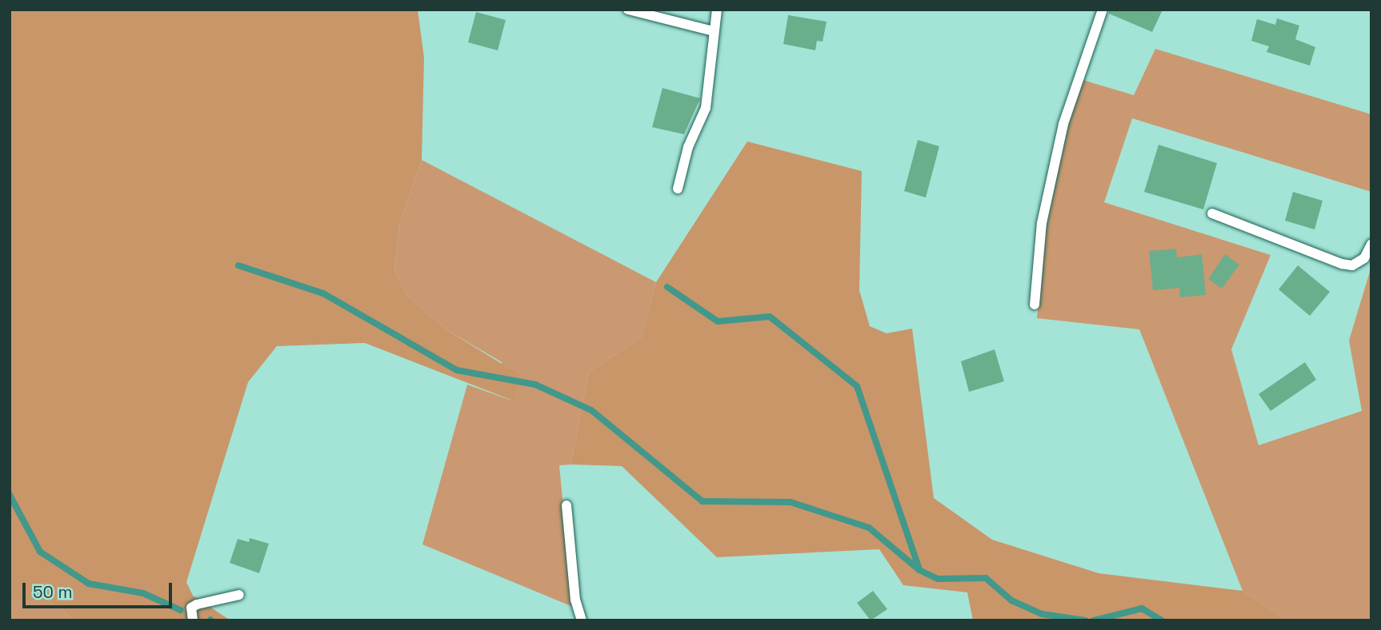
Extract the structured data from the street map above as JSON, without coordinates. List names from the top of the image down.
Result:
{
  "scale_bar": "50 m"
}
